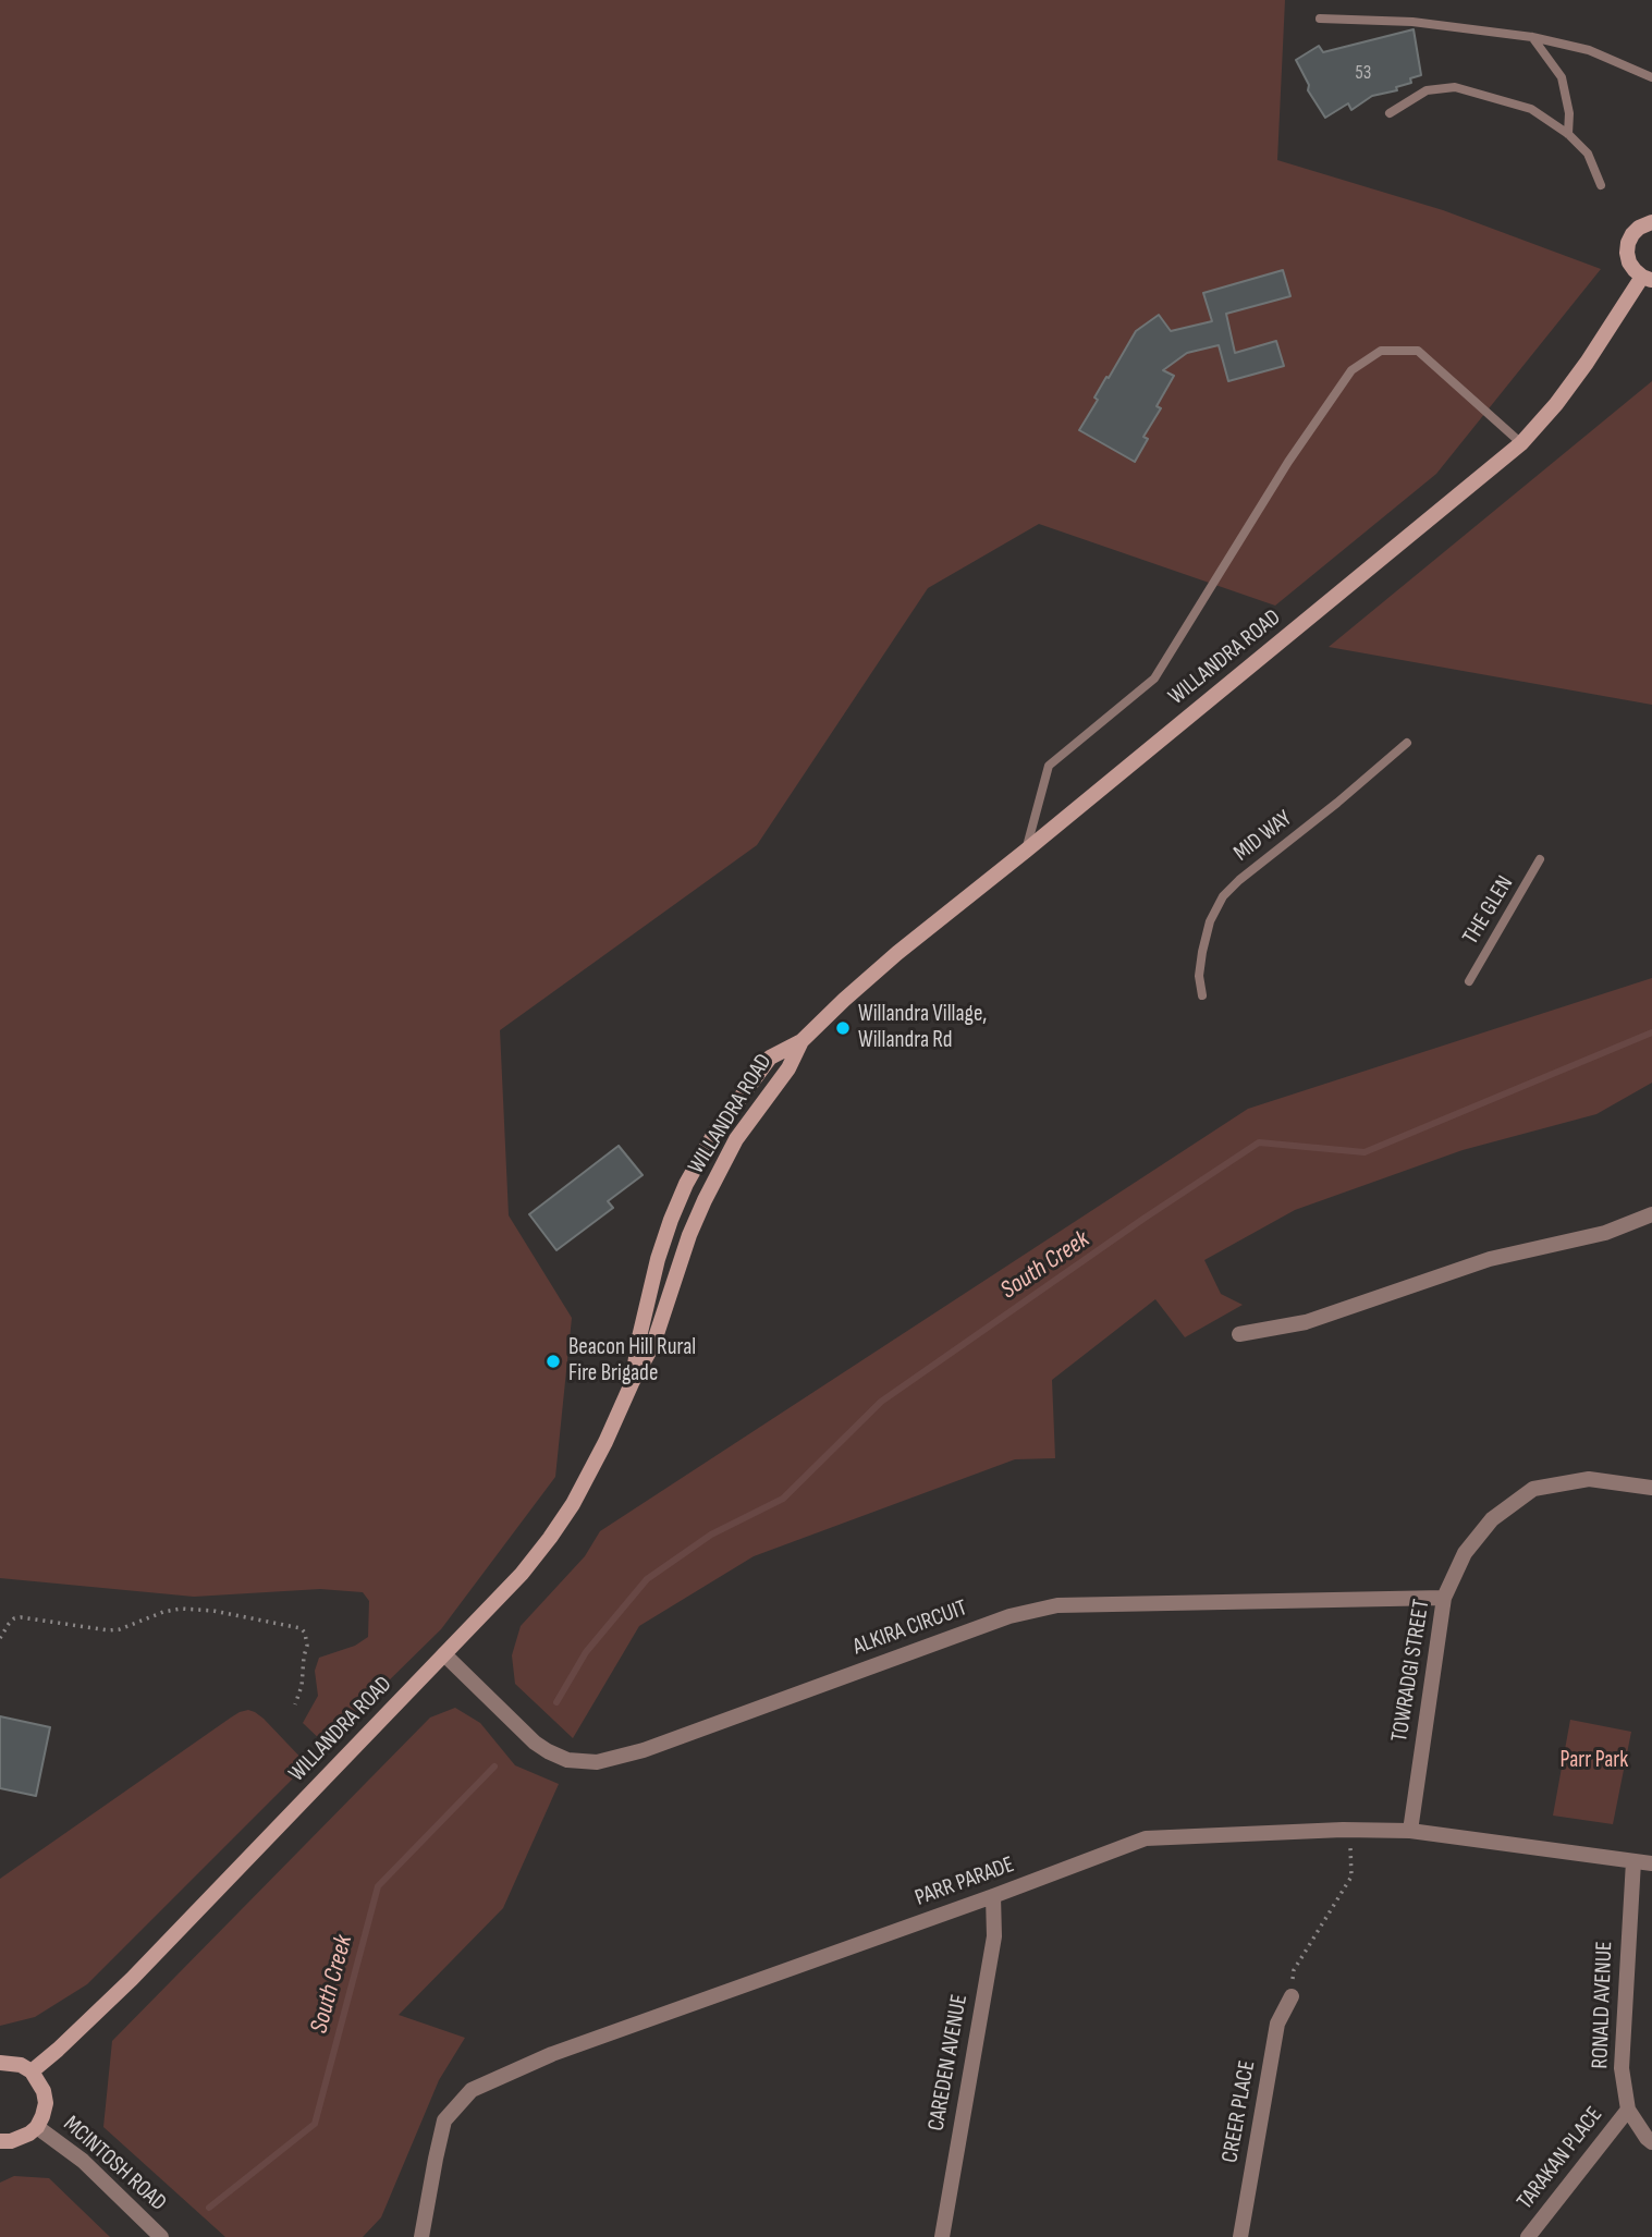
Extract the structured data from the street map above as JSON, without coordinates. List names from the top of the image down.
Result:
{
  "streets": {
    "main road": ["WILLANDRA ROAD"],
    "street": [
      "ALKIRA CIRCUIT",
      "TOWRADGI STREET",
      "PARR PARADE",
      "RONALD AVENUE",
      "CAREDEN AVENUE",
      "CREER PLACE",
      "TARAKAN PLACE",
      "MCINTOSH ROAD"
    ],
    "lane": ["MID WAY", "THE GLEN"]
  },
  "crossings": [
    ["WILLANDRA ROAD", "ALKIRA CIRCUIT"],
    ["ALKIRA CIRCUIT", "TOWRADGI STREET"],
    ["TOWRADGI STREET", "PARR PARADE"],
    ["PARR PARADE", "RONALD AVENUE"],
    ["PARR PARADE", "CAREDEN AVENUE"],
    ["RONALD AVENUE", "TARAKAN PLACE"]
  ],
  "water": ["South Creek"],
  "parks": ["Parr Park"],
  "places": ["Willandra Village, Willandra Rd", "Beacon Hill Rural Fire Brigade"],
  "house_numbers": ["53"]
}
